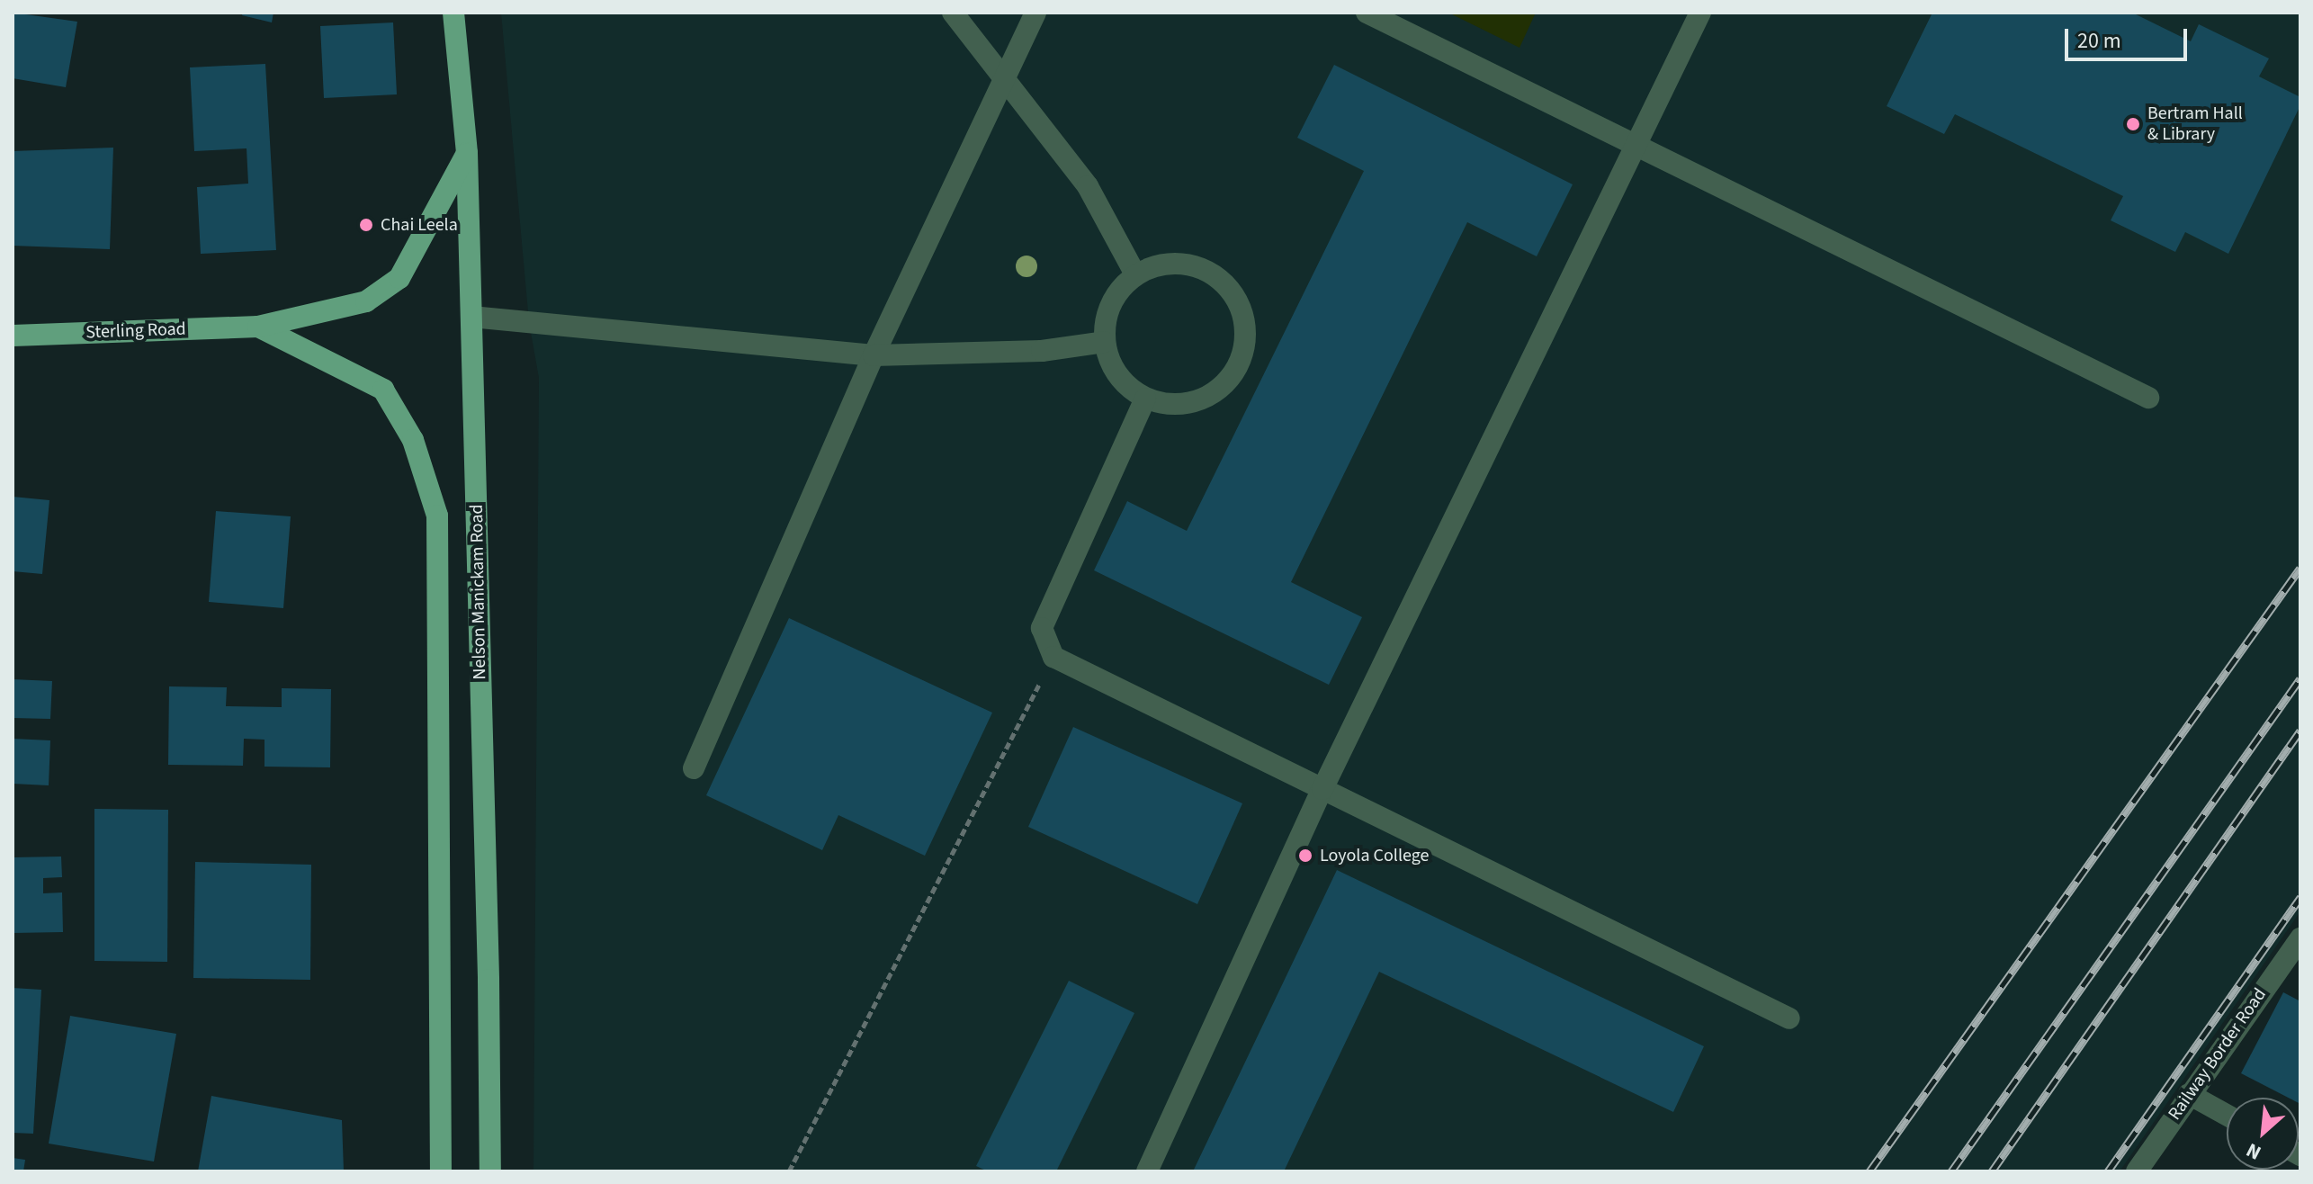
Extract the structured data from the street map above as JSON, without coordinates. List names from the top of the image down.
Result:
{
  "streets": {
    "main road": ["Sterling Road", "Nelson Manickam Road"],
    "street": ["Railway Border Road"]
  },
  "crossings": [
    ["Sterling Road", "Nelson Manickam Road"]
  ],
  "places": ["Bertram Hall & Library", "Chai Leela", "Loyola College"],
  "scale_bar": "20 m",
  "north": "bottom left"
}
